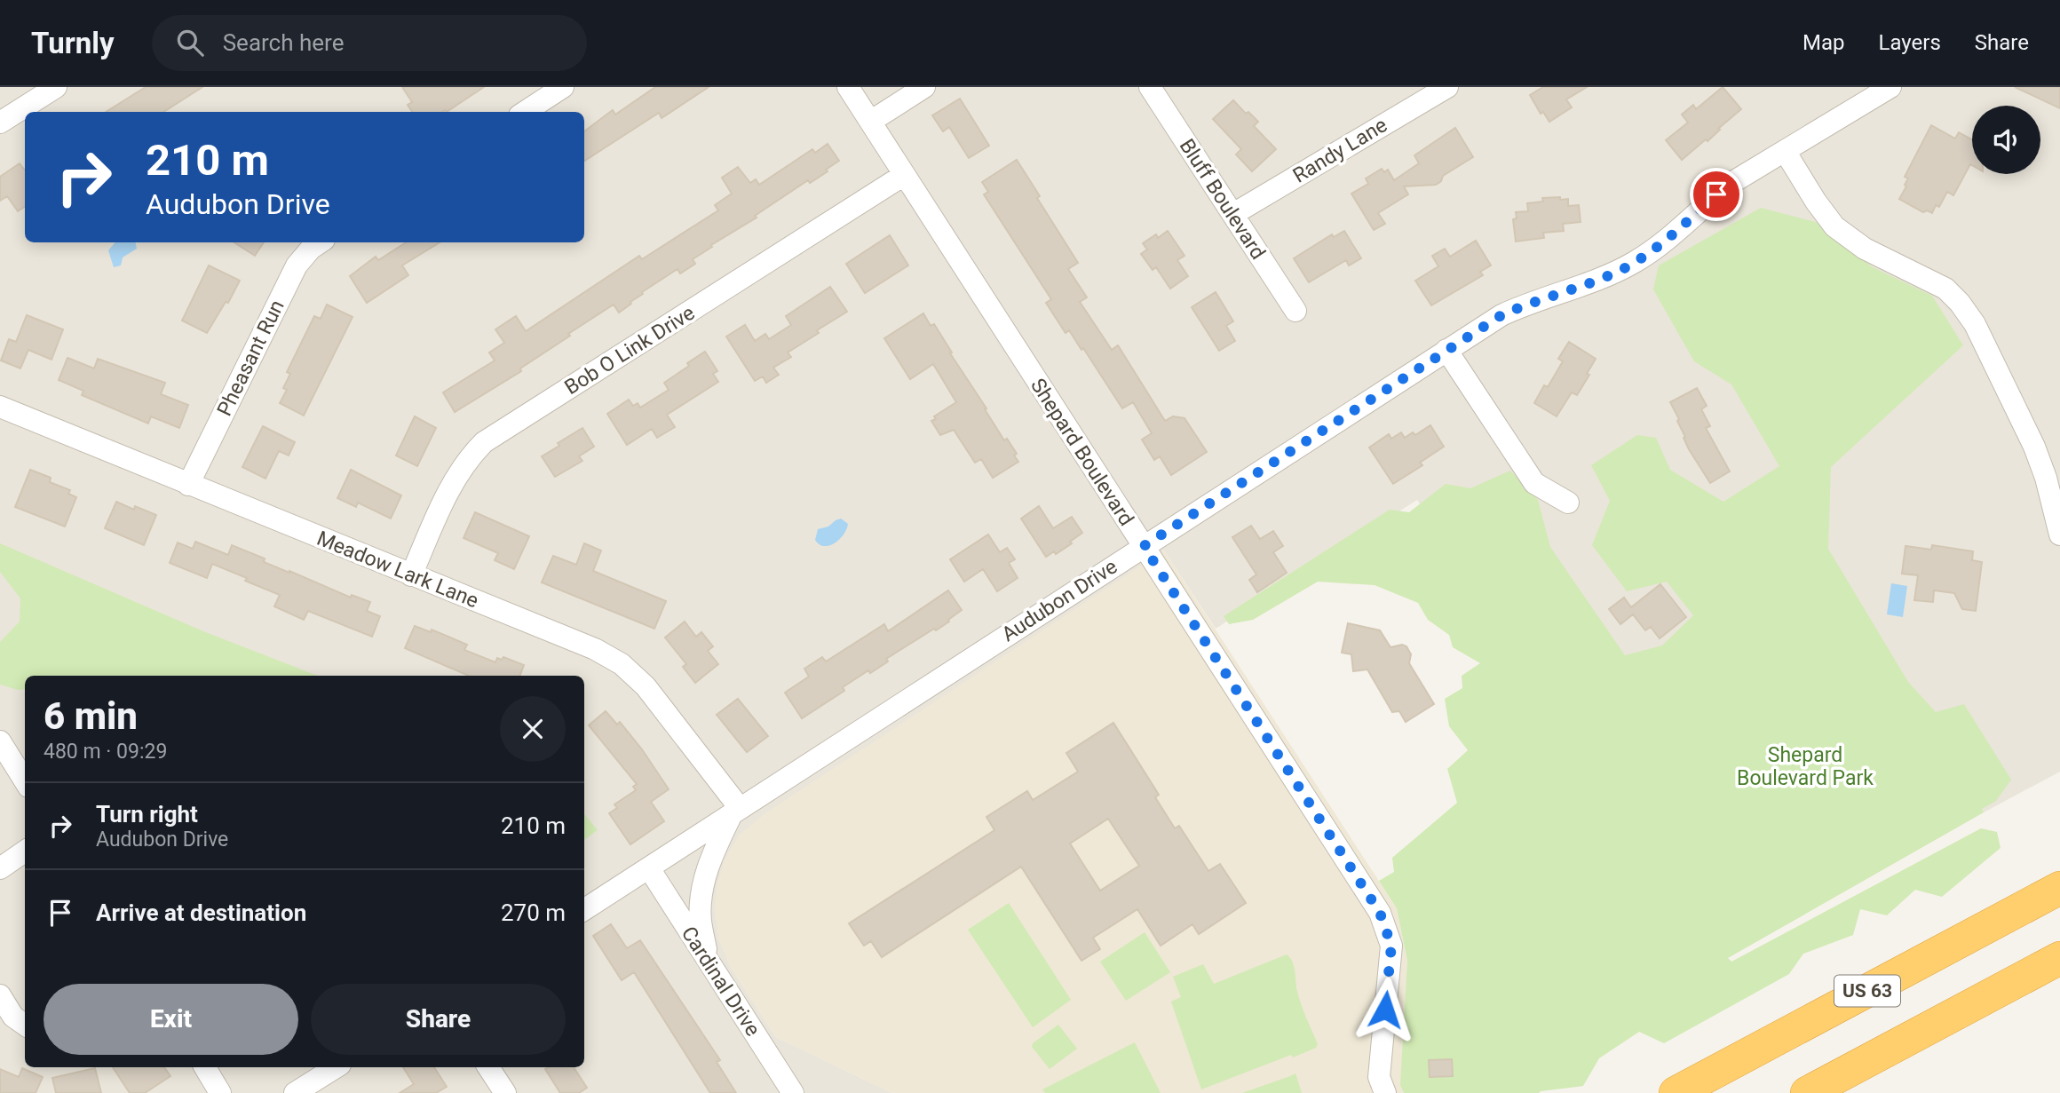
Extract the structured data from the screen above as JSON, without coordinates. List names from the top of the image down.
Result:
{
  "streets": {
    "highway": ["US 63"],
    "street": [
      "Randy Lane",
      "Bluff Boulevard",
      "Bob O Link Drive",
      "Pheasant Run",
      "Shepard Boulevard",
      "Meadow Lark Lane",
      "Audubon Drive",
      "Cardinal Drive"
    ]
  },
  "crossings": [
    ["Randy Lane", "Bluff Boulevard"],
    ["Bob O Link Drive", "Shepard Boulevard"],
    ["Bob O Link Drive", "Meadow Lark Lane"],
    ["Pheasant Run", "Meadow Lark Lane"],
    ["Shepard Boulevard", "Audubon Drive"],
    ["Meadow Lark Lane", "Audubon Drive"],
    ["Audubon Drive", "Cardinal Drive"]
  ],
  "parks": ["Shepard Boulevard Park"],
  "page": {
    "header": "Turnly",
    "search": "Search here",
    "nav": ["Map", "Layers", "Share"],
    "turn": ["210 m", "Audubon Drive"],
    "heading": ["6 min", "480 m · 09:29"],
    "list": [
      {
        "name": "Turn right",
        "note": "Audubon Drive",
        "value": "210 m"
      },
      {
        "name": "Arrive at destination",
        "value": "270 m"
      }
    ],
    "buttons": ["Exit", "Share"]
  }
}
